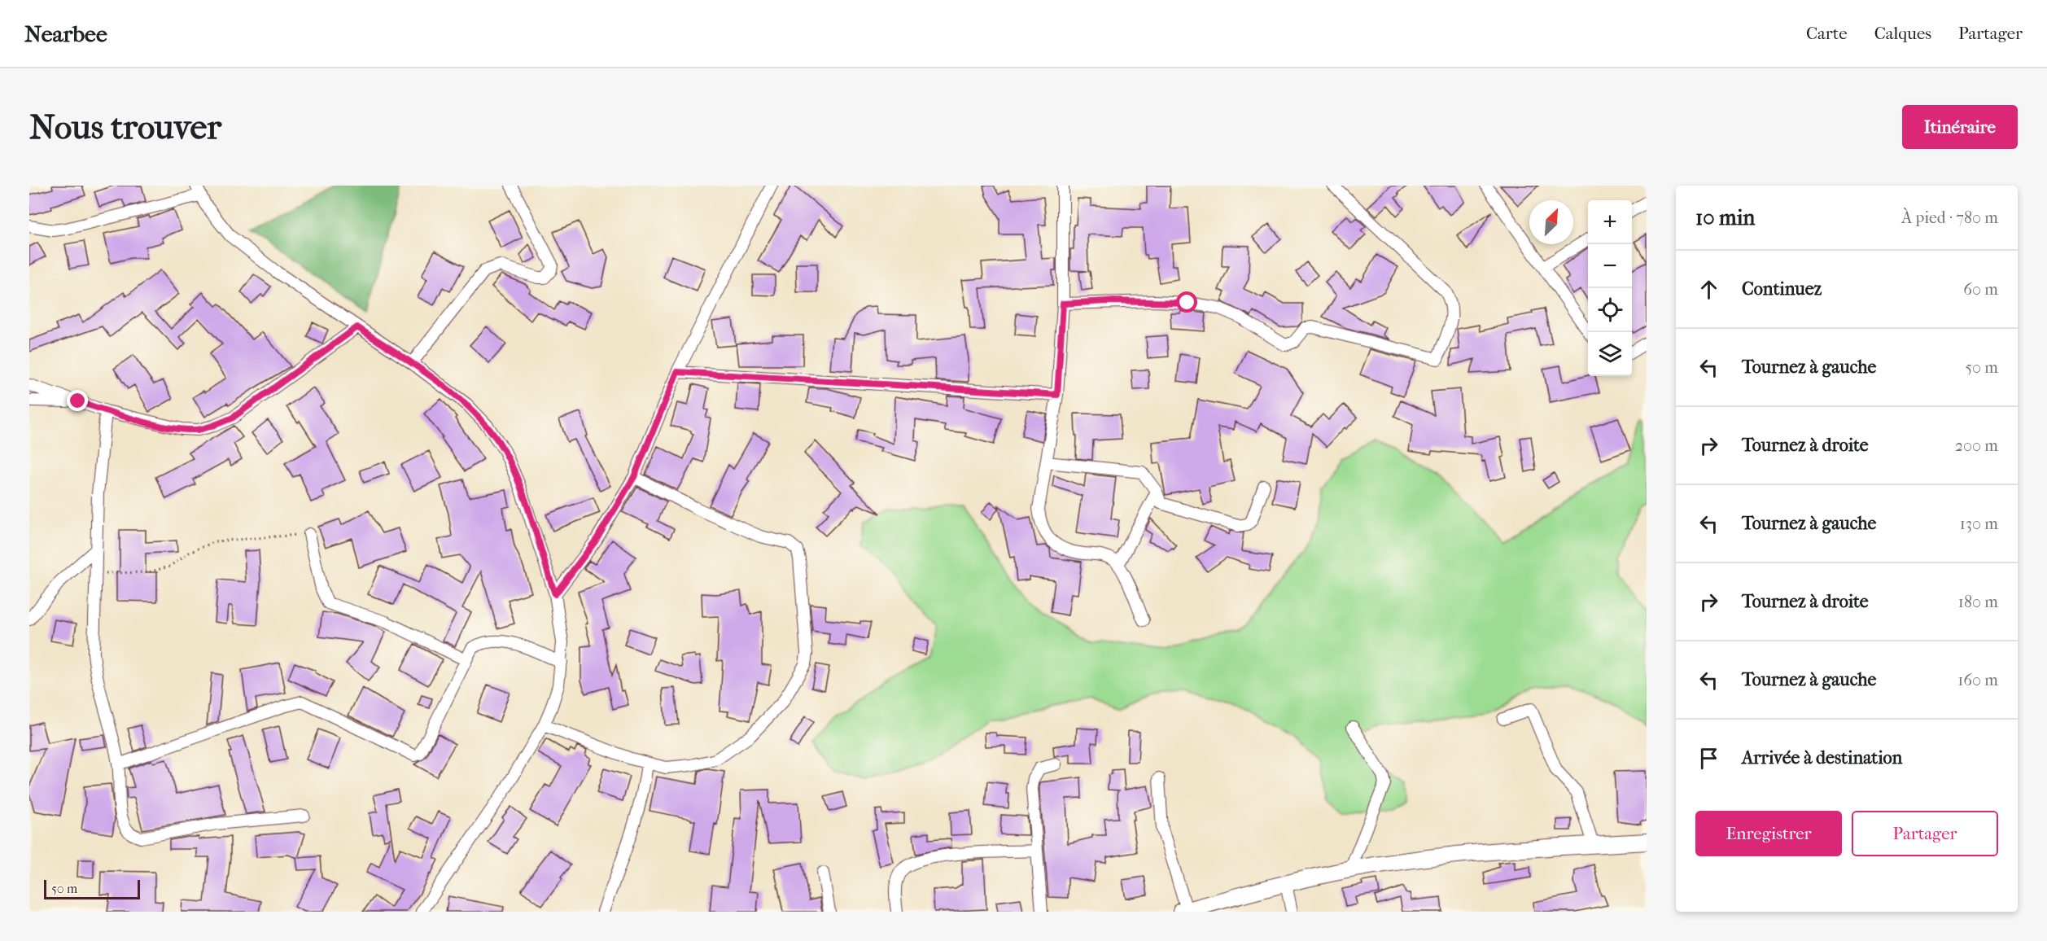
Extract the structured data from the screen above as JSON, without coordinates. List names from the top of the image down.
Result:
{
  "scale_bar": "50 m",
  "north": "top right",
  "page": {
    "header": "Nearbee",
    "nav": ["Carte", "Calques", "Partager"],
    "buttons": [
      "Itinéraire",
      ["Enregistrer", "Partager"]
    ],
    "title": "Nous trouver",
    "heading": ["10 min", "À pied · 780 m"],
    "map_buttons": ["+", "−"],
    "list": [
      ["Continuez", "60 m"],
      ["Tournez à gauche", "50 m"],
      ["Tournez à droite", "200 m"],
      ["Tournez à gauche", "130 m"],
      ["Tournez à droite", "180 m"],
      ["Tournez à gauche", "160 m"],
      "Arrivée à destination"
    ],
    "scale": "50 m"
  }
}
